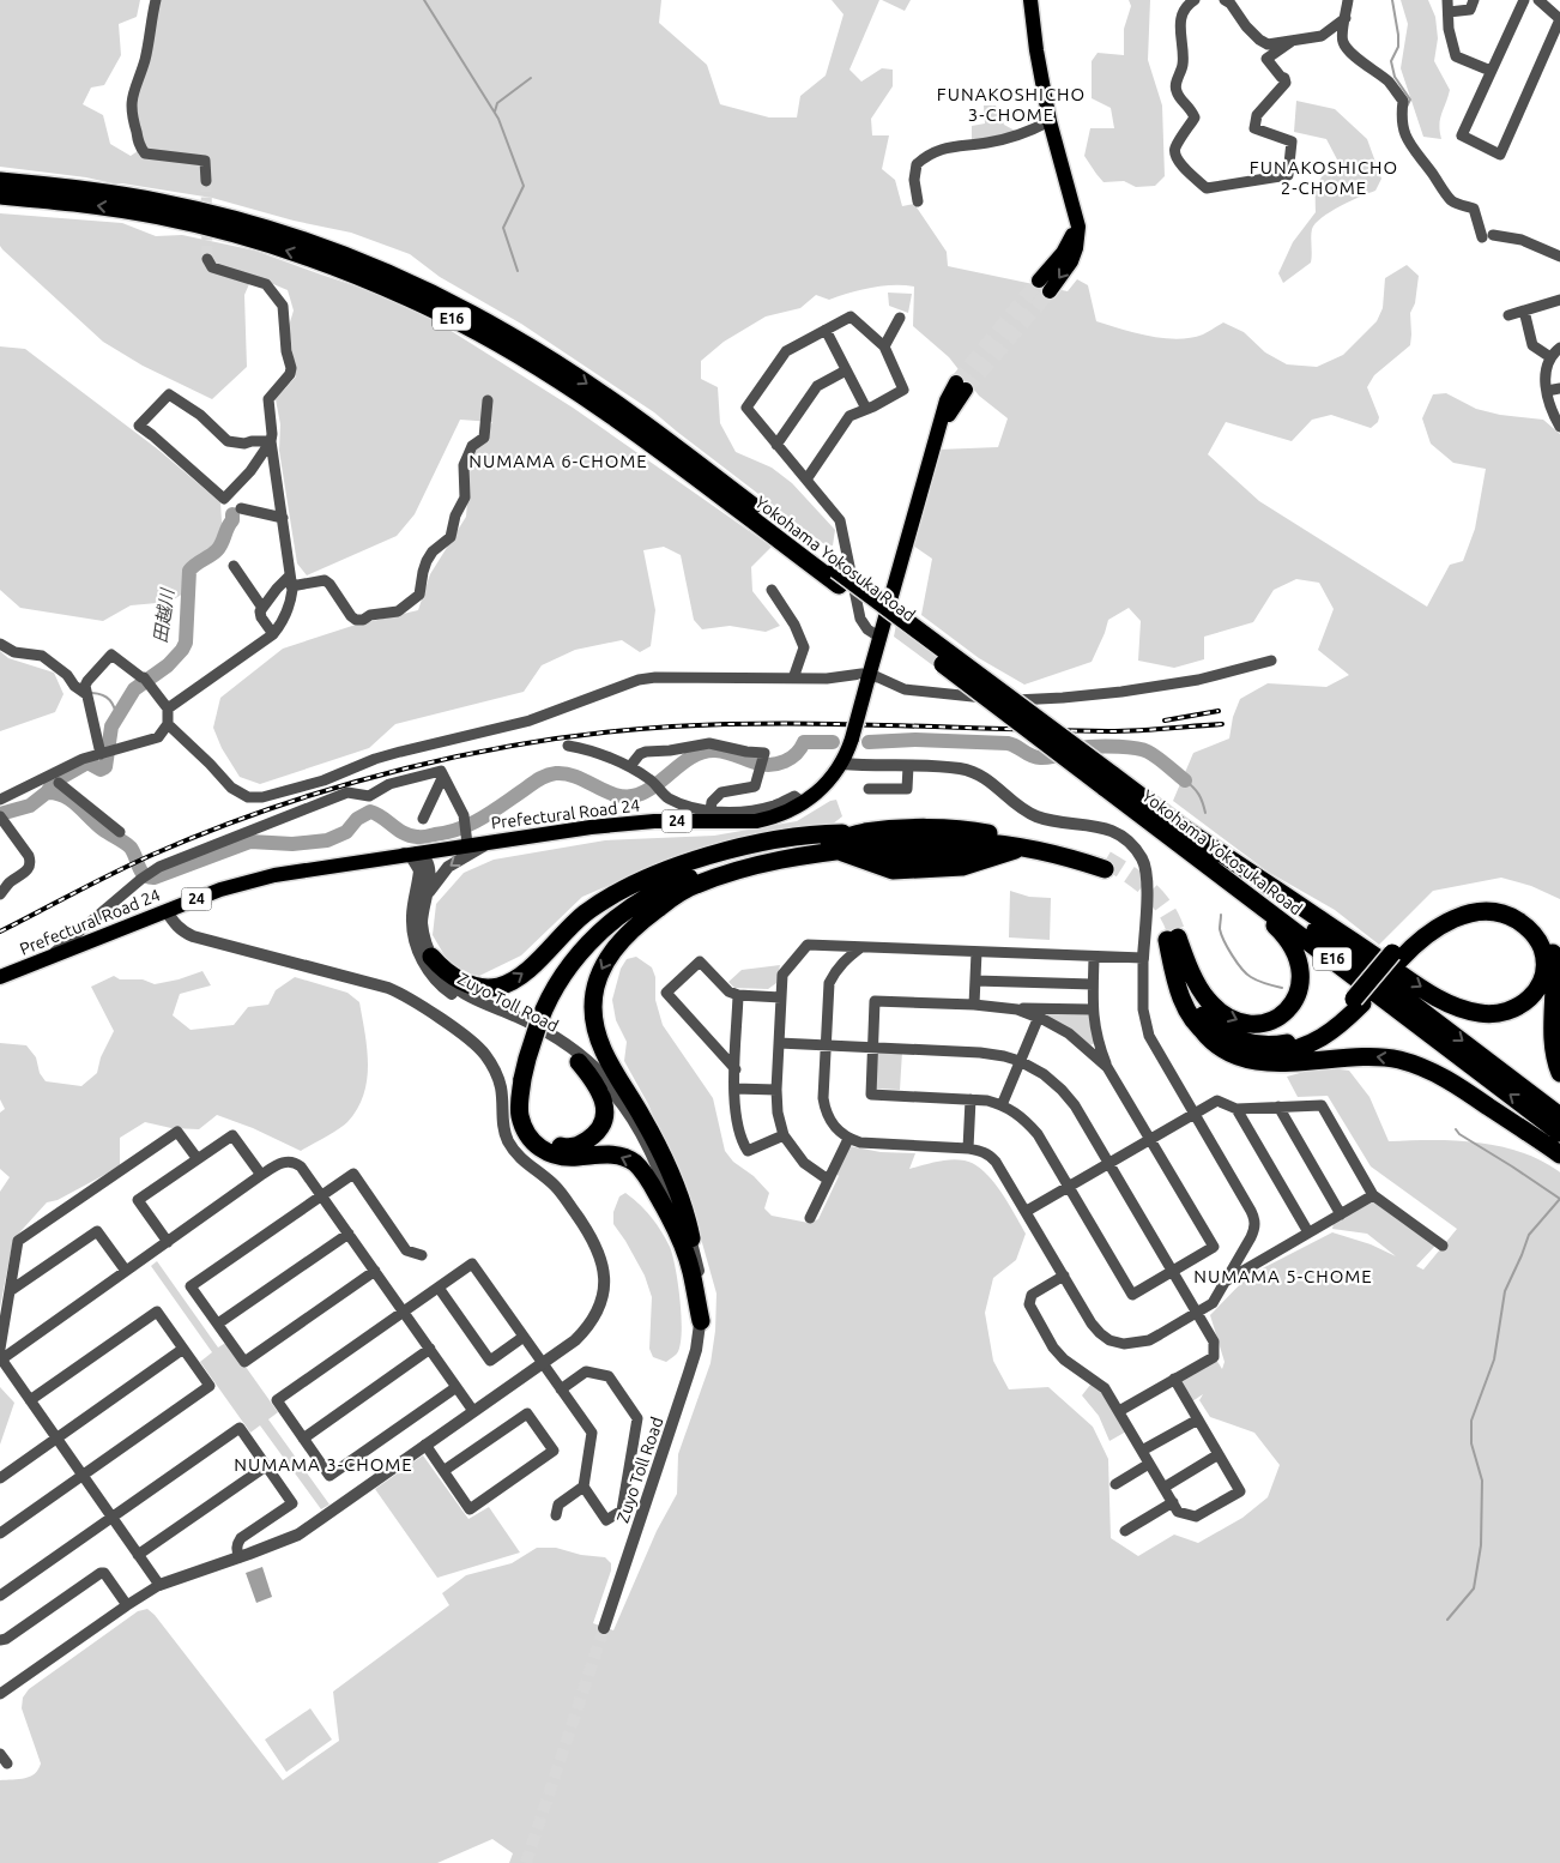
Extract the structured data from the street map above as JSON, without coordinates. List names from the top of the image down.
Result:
{
  "streets": {
    "highway": ["E16", "Yokohama Yokosuka Road"],
    "main road": ["Prefectural Road 24", "24"],
    "street": ["Zuyo Toll Road"]
  },
  "districts": [
    "FUNAKOSHICHO 3-CHOME",
    "FUNAKOSHICHO 2-CHOME",
    "NUMAMA 6-CHOME",
    "NUMAMA 5-CHOME",
    "NUMAMA 3-CHOME"
  ],
  "water": ["田越川"]
}
